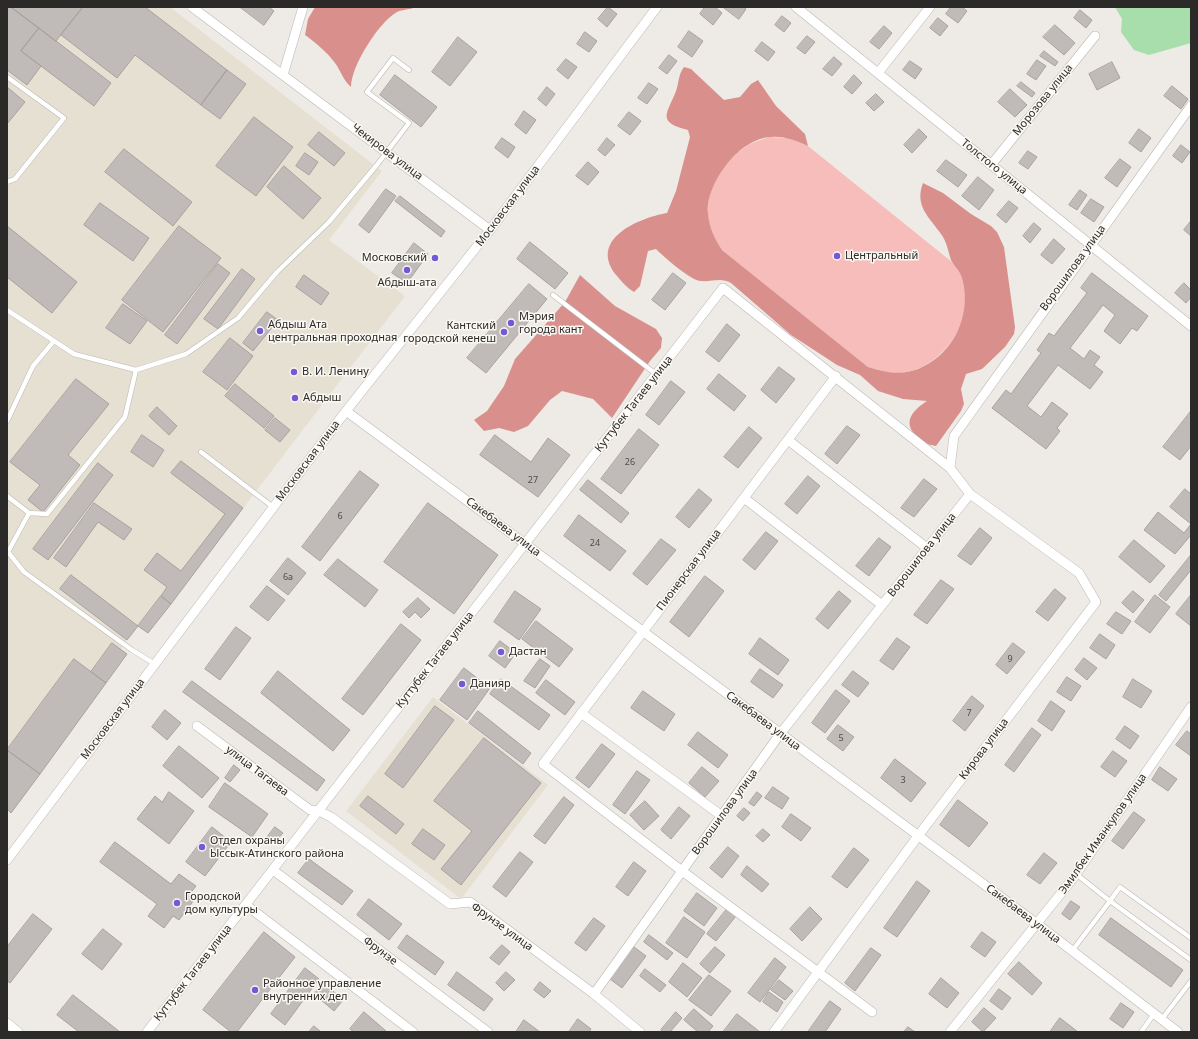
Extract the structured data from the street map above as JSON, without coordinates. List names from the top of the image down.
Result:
{
  "streets": {
    "street": [
      "Морозова улица",
      "Чекирова улица",
      "Толстого улица",
      "Московская улица",
      "Ворошилова улица",
      "Куттубек Тагаев улица",
      "Сакебаева улица",
      "Пионерская улица",
      "Кирова улица",
      "улица Тагаева",
      "Эмилбек Иманкулов улица",
      "Фрунзе улица",
      "Фрунзе"
    ]
  },
  "crossings": [
    ["Морозова улица", "Толстого улица"],
    ["Чекирова улица", "Московская улица"],
    ["Толстого улица", "Ворошилова улица"],
    ["Московская улица", "Сакебаева улица"],
    ["Ворошилова улица", "Сакебаева улица"],
    ["Ворошилова улица", "Пионерская улица"],
    ["Ворошилова улица", "Кирова улица"],
    ["Ворошилова улица", "Фрунзе улица"],
    ["Куттубек Тагаев улица", "Сакебаева улица"],
    ["Куттубек Тагаев улица", "Пионерская улица"],
    ["Куттубек Тагаев улица", "улица Тагаева"],
    ["Куттубек Тагаев улица", "Фрунзе улица"],
    ["Куттубек Тагаев улица", "Фрунзе"],
    ["Сакебаева улица", "Пионерская улица"],
    ["Сакебаева улица", "Кирова улица"],
    ["Сакебаева улица", "Эмилбек Иманкулов улица"],
    ["улица Тагаева", "Фрунзе улица"]
  ],
  "places": [
    "Центральный",
    "Московский",
    "Абдыш-ата",
    "Мэрия города кант",
    "Абдыш Ата центральная проходная",
    "Кантский городской кенеш",
    "В. И. Ленину",
    "Абдыш",
    "Дастан",
    "Данияр",
    "Отдел охраны Ыссык-Атинского района",
    "Городской дом культуры",
    "Районное управление внутренних дел"
  ],
  "house_numbers": [
    "26",
    "27",
    "6",
    "24",
    "6а",
    "9",
    "7",
    "5",
    "3"
  ]
}
